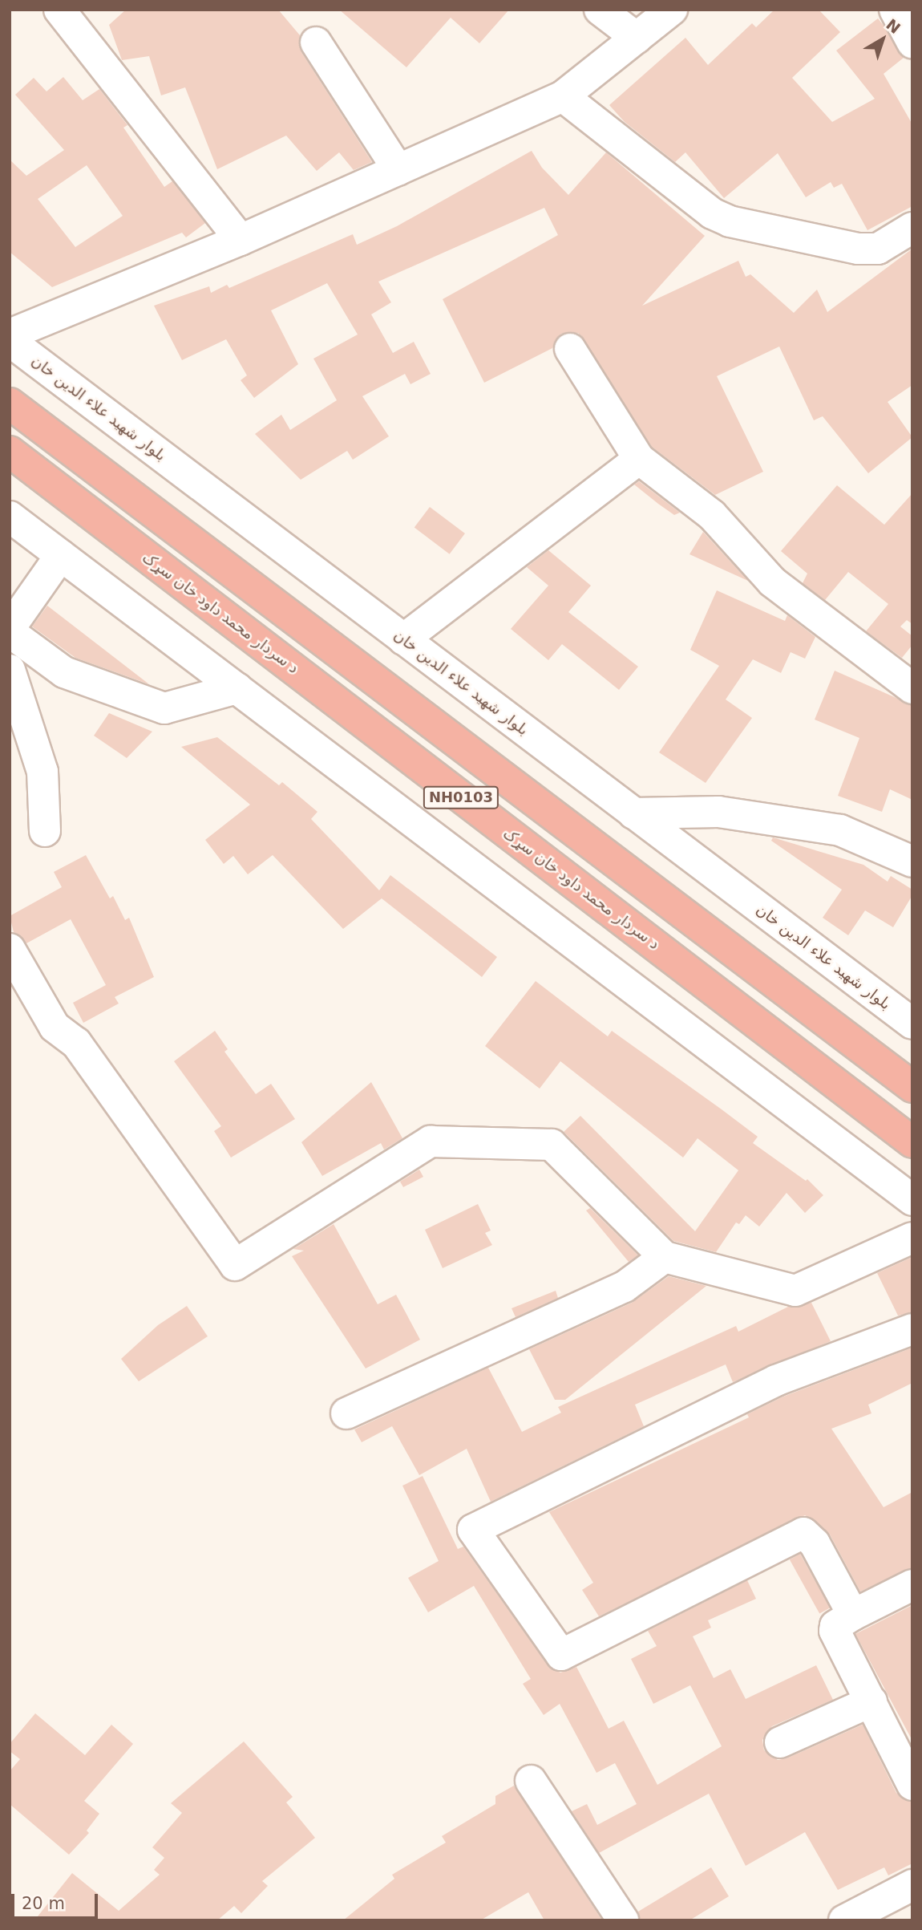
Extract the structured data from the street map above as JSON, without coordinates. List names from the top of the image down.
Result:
{
  "streets": {
    "highway": ["د سردار محمد داود خان سړک", "NH0103"],
    "street": ["بلوار شهید علاء الدین خان"]
  },
  "scale_bar": "20 m",
  "north": "top right"
}
